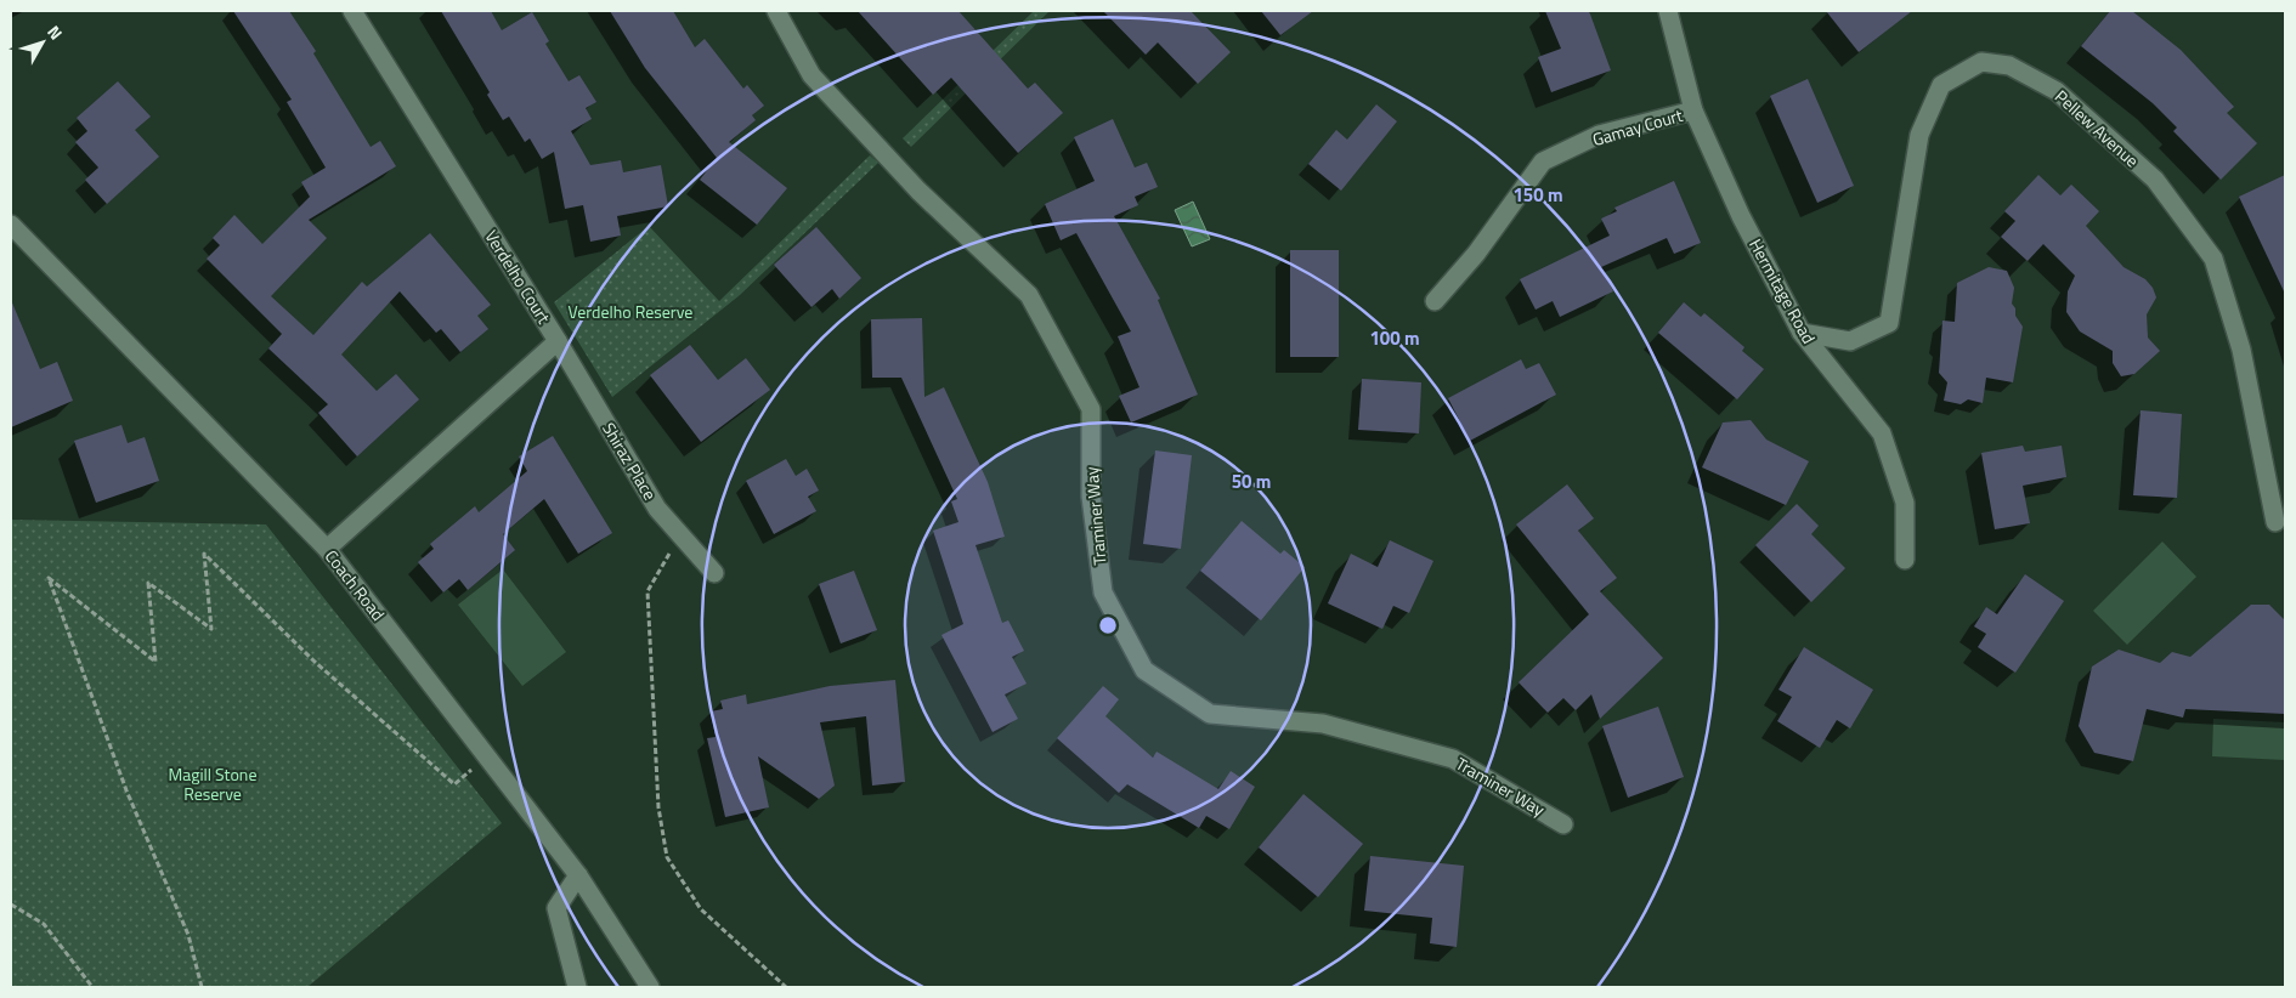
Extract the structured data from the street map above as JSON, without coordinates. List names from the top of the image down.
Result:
{
  "streets": {
    "street": [
      "Gamay Court",
      "Pellew Avenue",
      "Verdelho Court",
      "Hermitage Road",
      "Shiraz Place",
      "Traminer Way",
      "Coach Road"
    ]
  },
  "crossings": [
    ["Gamay Court", "Hermitage Road"],
    ["Pellew Avenue", "Hermitage Road"],
    ["Verdelho Court", "Shiraz Place"],
    ["Verdelho Court", "Coach Road"]
  ],
  "parks": ["Verdelho Reserve", "Magill Stone Reserve"],
  "north": "top right",
  "rings": ["150 m", "100 m", "50 m"]
}
